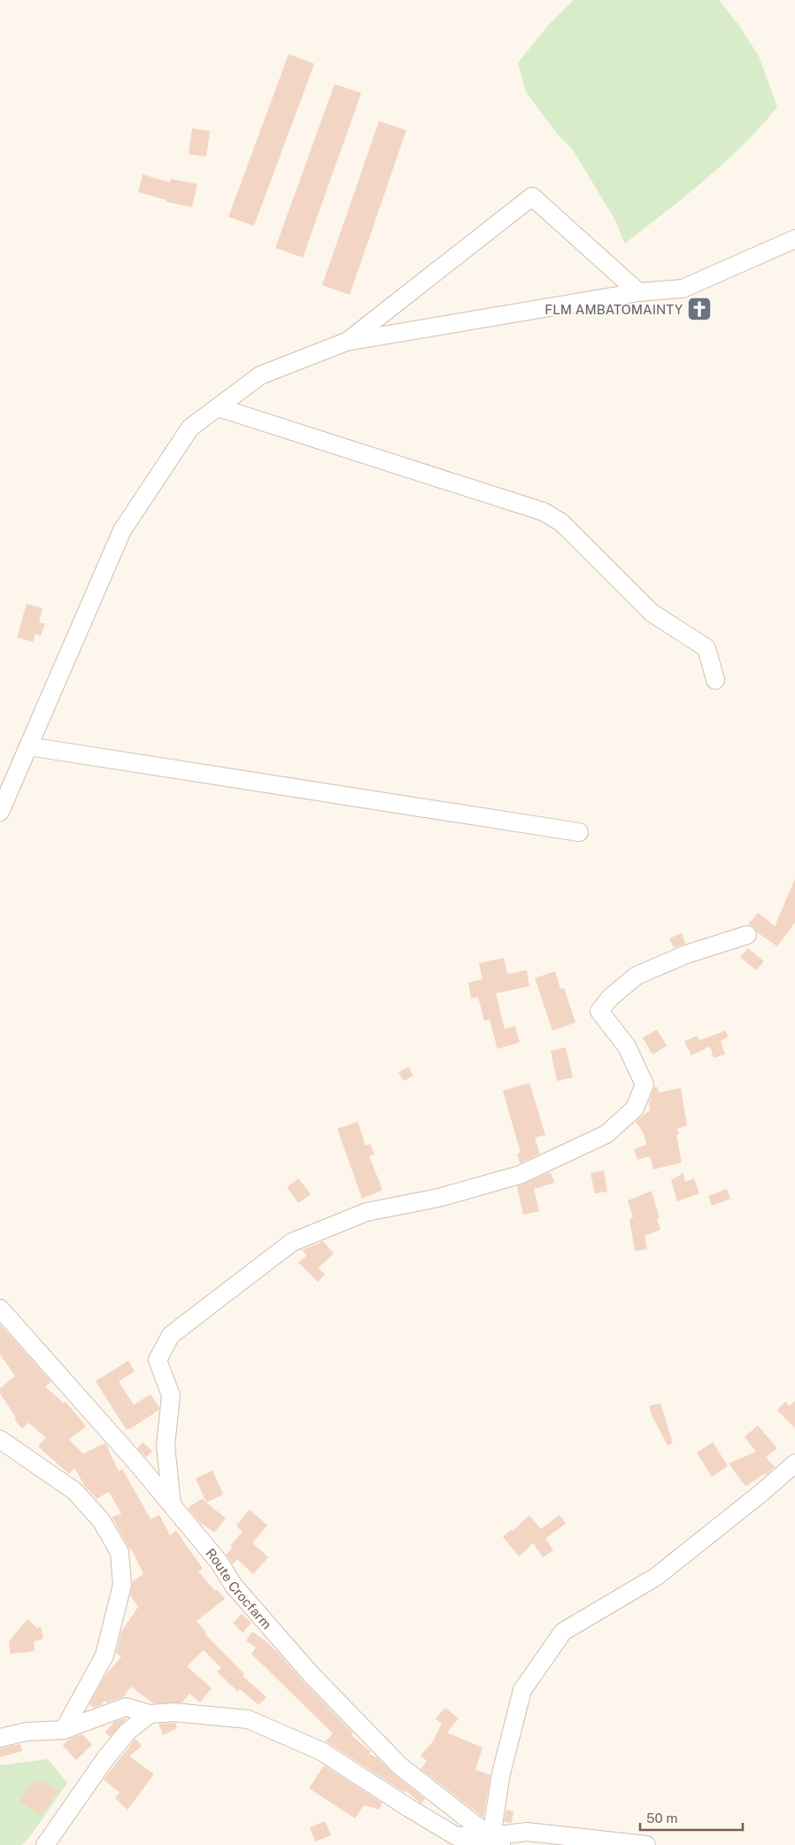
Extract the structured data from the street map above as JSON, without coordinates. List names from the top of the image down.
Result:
{
  "streets": {
    "street": ["Route Crocfarm"]
  },
  "places": {
    "church": ["FLM AMBATOMAINTY"]
  },
  "scale_bar": "50 m"
}
